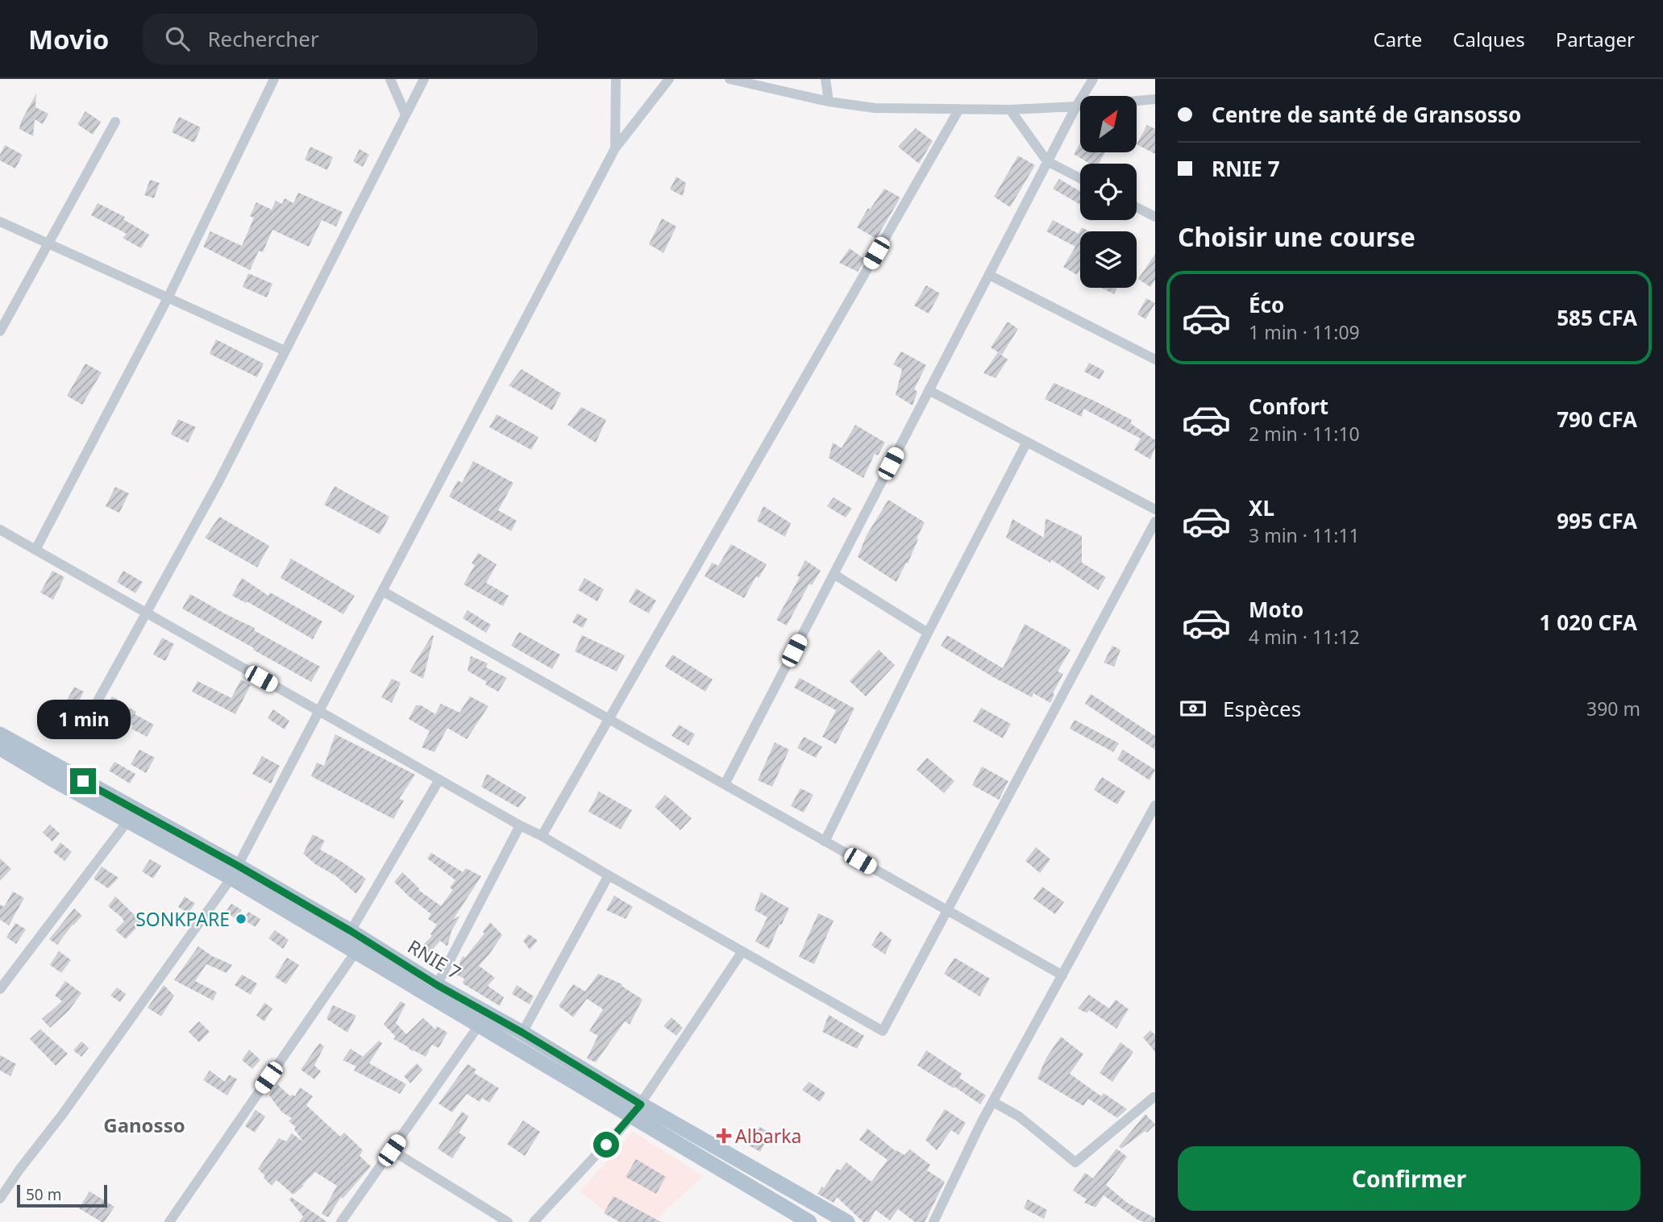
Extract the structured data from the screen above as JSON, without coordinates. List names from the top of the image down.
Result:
{
  "streets": {
    "main road": ["RNIE 7"]
  },
  "districts": ["Ganosso"],
  "places": {
    "other": ["SONKPARE"],
    "health": ["Albarka"]
  },
  "scale_bar": "50 m",
  "north": "top right",
  "page": {
    "header": "Movio",
    "search": "Rechercher",
    "nav": ["Carte", "Calques", "Partager"],
    "banner": ["Centre de santé de Gransosso", "RNIE 7"],
    "heading": "Choisir une course",
    "list": [
      {
        "name": "Éco",
        "note": "1 min · 11:09",
        "value": "585 CFA"
      },
      {
        "name": "Confort",
        "note": "2 min · 11:10",
        "value": "790 CFA"
      },
      {
        "name": "XL",
        "note": "3 min · 11:11",
        "value": "995 CFA"
      },
      {
        "name": "Moto",
        "note": "4 min · 11:12",
        "value": "1 020 CFA"
      }
    ],
    "pay": ["Espèces", "390 m"],
    "bubble": "1 min",
    "buttons": "Confirmer",
    "scale": "50 m"
  }
}
